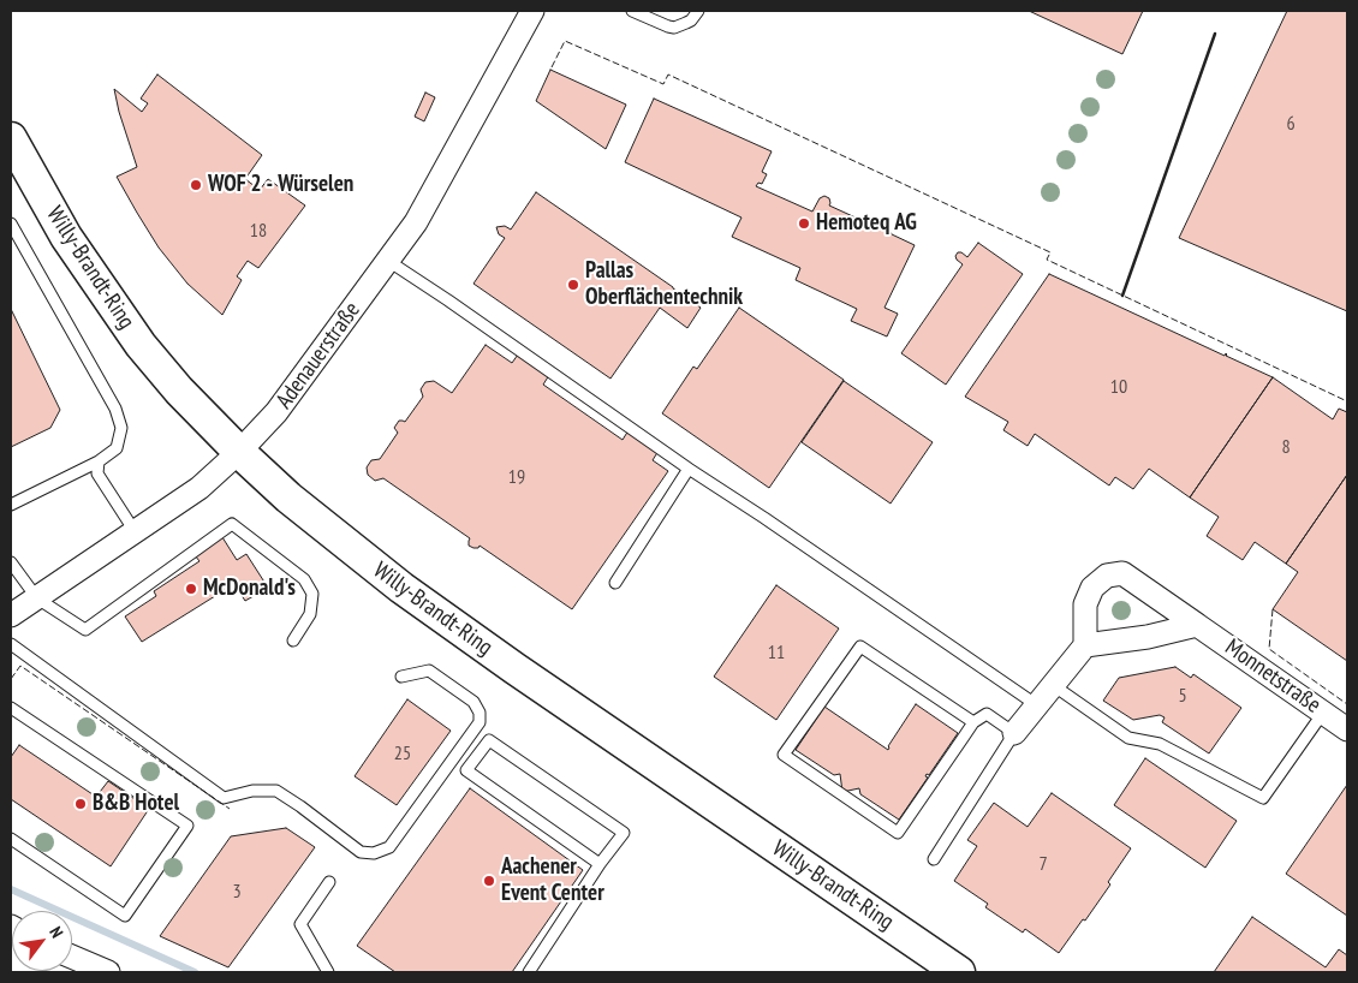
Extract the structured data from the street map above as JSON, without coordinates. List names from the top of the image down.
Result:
{
  "streets": {
    "street": ["Willy-Brandt-Ring", "Adenauerstraße", "Monnetstraße"]
  },
  "crossings": [
    ["Willy-Brandt-Ring", "Adenauerstraße"]
  ],
  "places": [
    "WOF 2 - Würselen",
    "Hemoteq AG",
    "Pallas Oberflächentechnik",
    "McDonald's",
    "B&B Hotel",
    "Aachener Event Center"
  ],
  "house_numbers": [
    "6",
    "18",
    "10",
    "8",
    "19",
    "11",
    "5",
    "25",
    "7",
    "3"
  ],
  "north": "top right"
}
